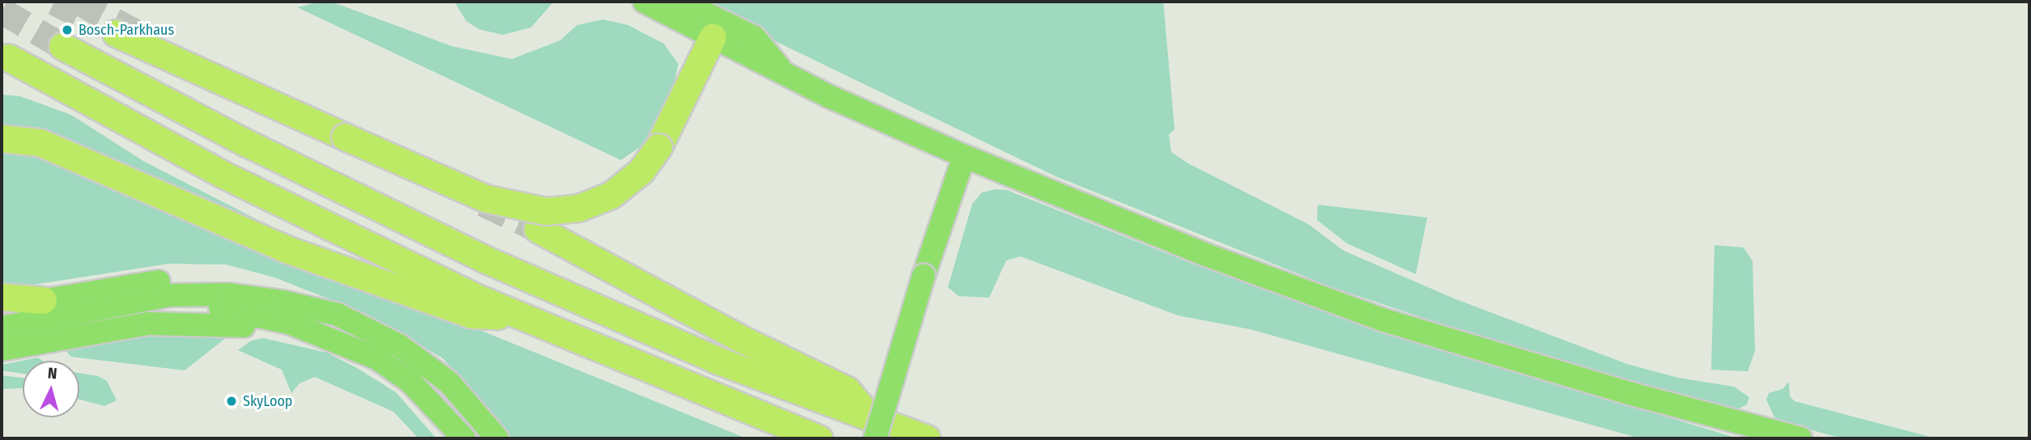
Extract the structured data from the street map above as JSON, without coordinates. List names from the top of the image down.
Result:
{
  "places": ["Bosch-Parkhaus", "SkyLoop"],
  "north": "top"
}
